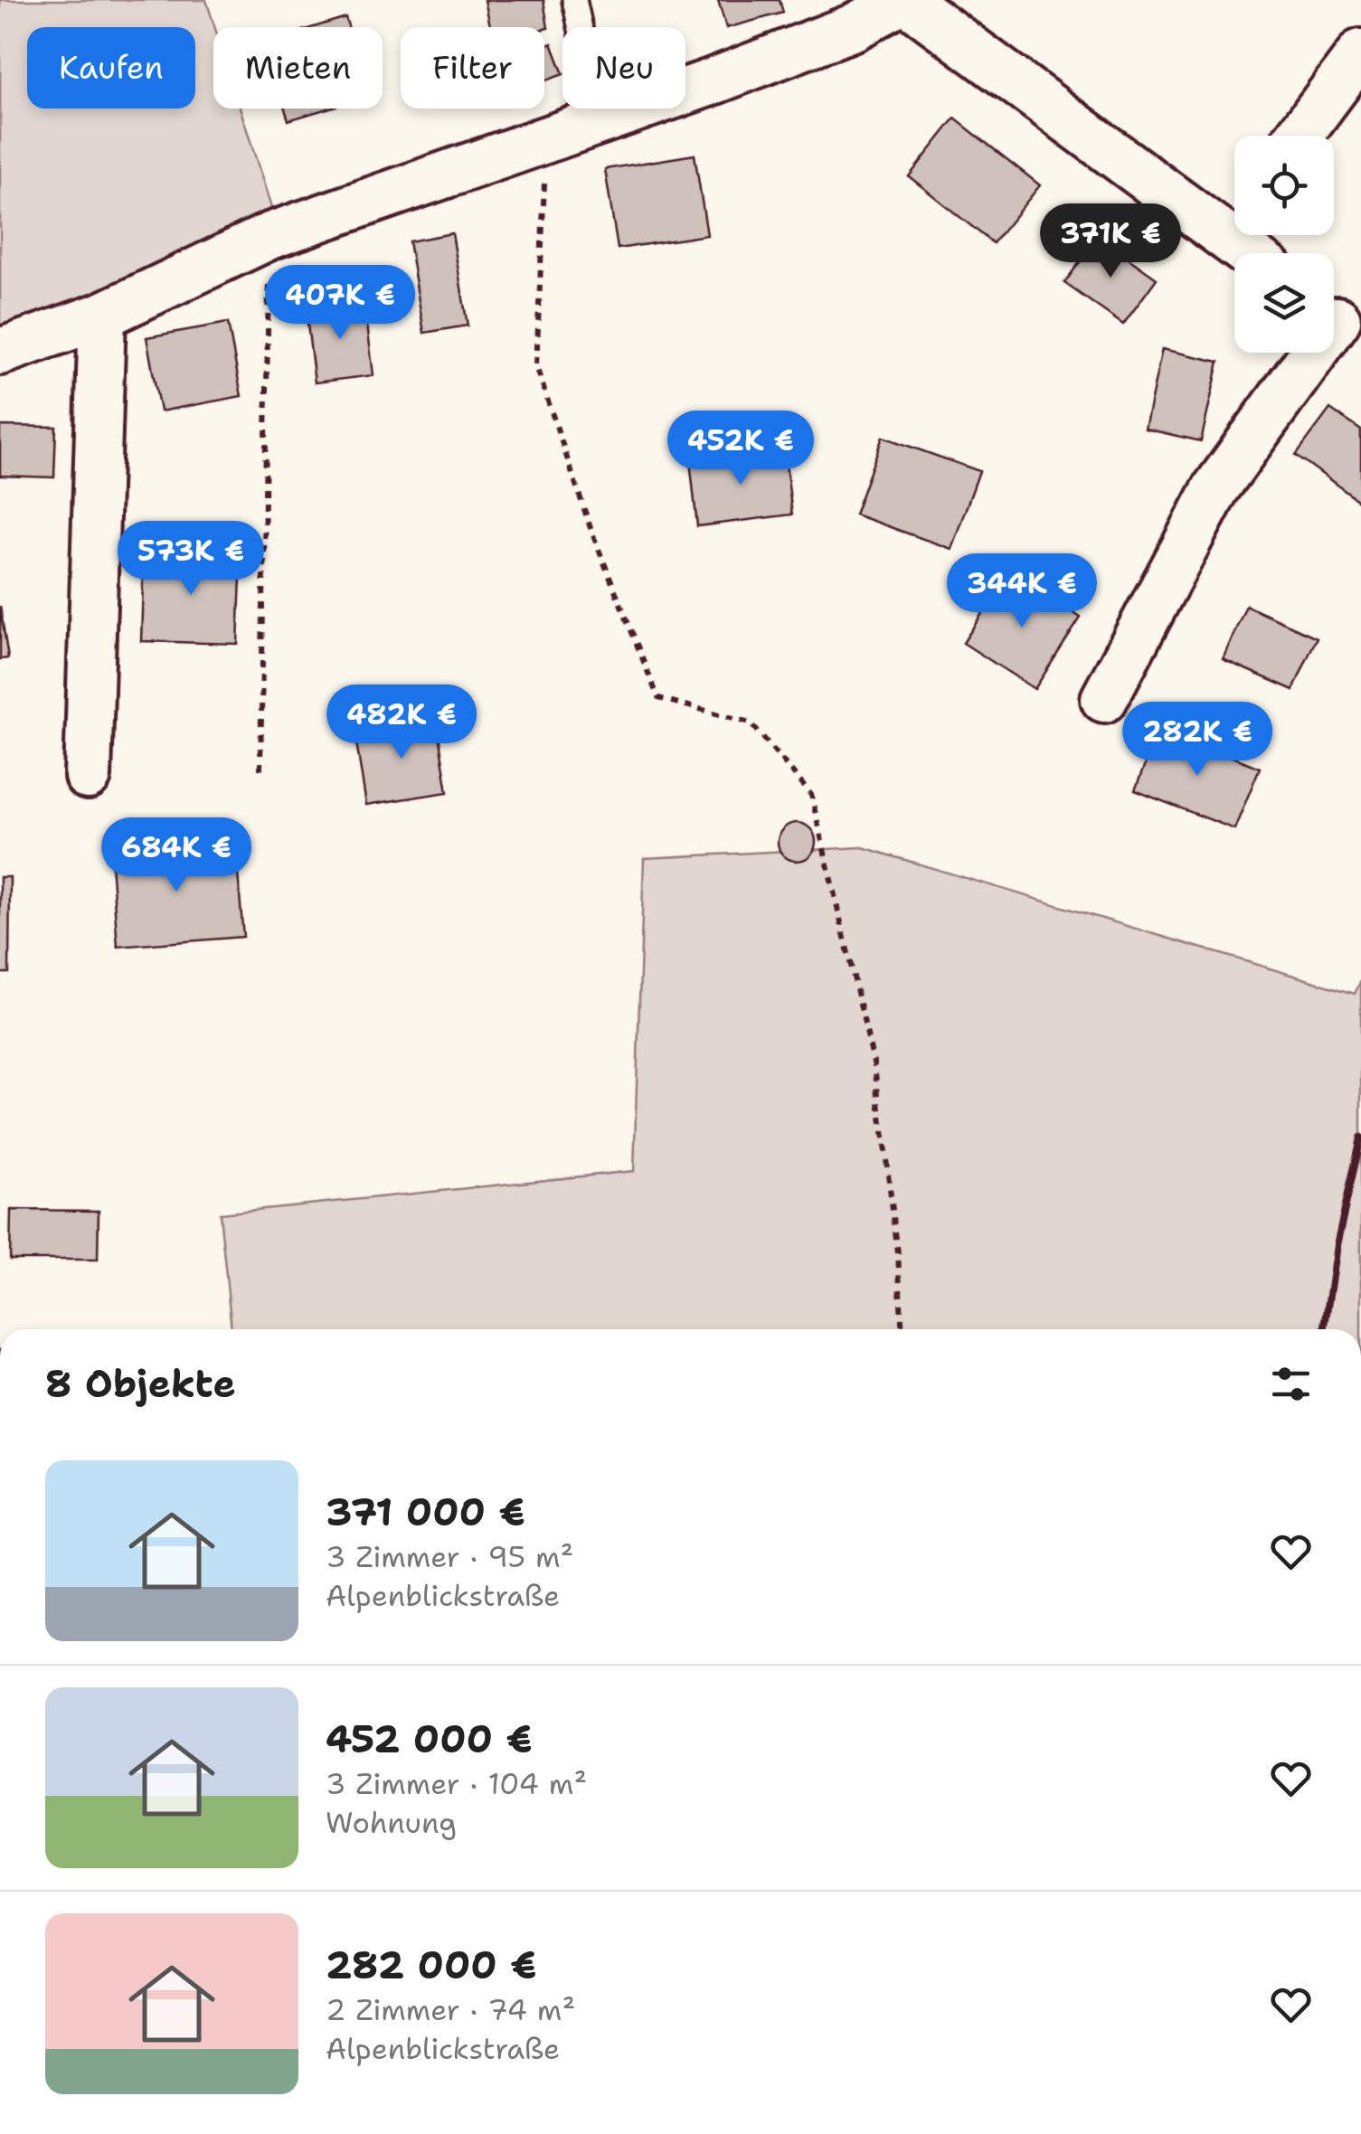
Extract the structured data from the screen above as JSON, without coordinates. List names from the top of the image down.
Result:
{
  "page": {
    "chip": [
      "Kaufen",
      "Mieten",
      "Filter",
      "Neu"
    ],
    "price": [
      "371K €",
      "407K €",
      "452K €",
      "573K €",
      "344K €",
      "482K €",
      "282K €",
      "684K €"
    ],
    "heading": "8 Objekte",
    "list": [
      {
        "name": "371 000 €",
        "note": "3 Zimmer · 95 m² · Alpenblickstraße"
      },
      {
        "name": "452 000 €",
        "note": "3 Zimmer · 104 m² · Wohnung"
      },
      {
        "name": "282 000 €",
        "note": "2 Zimmer · 74 m² · Alpenblickstraße"
      }
    ]
  }
}
